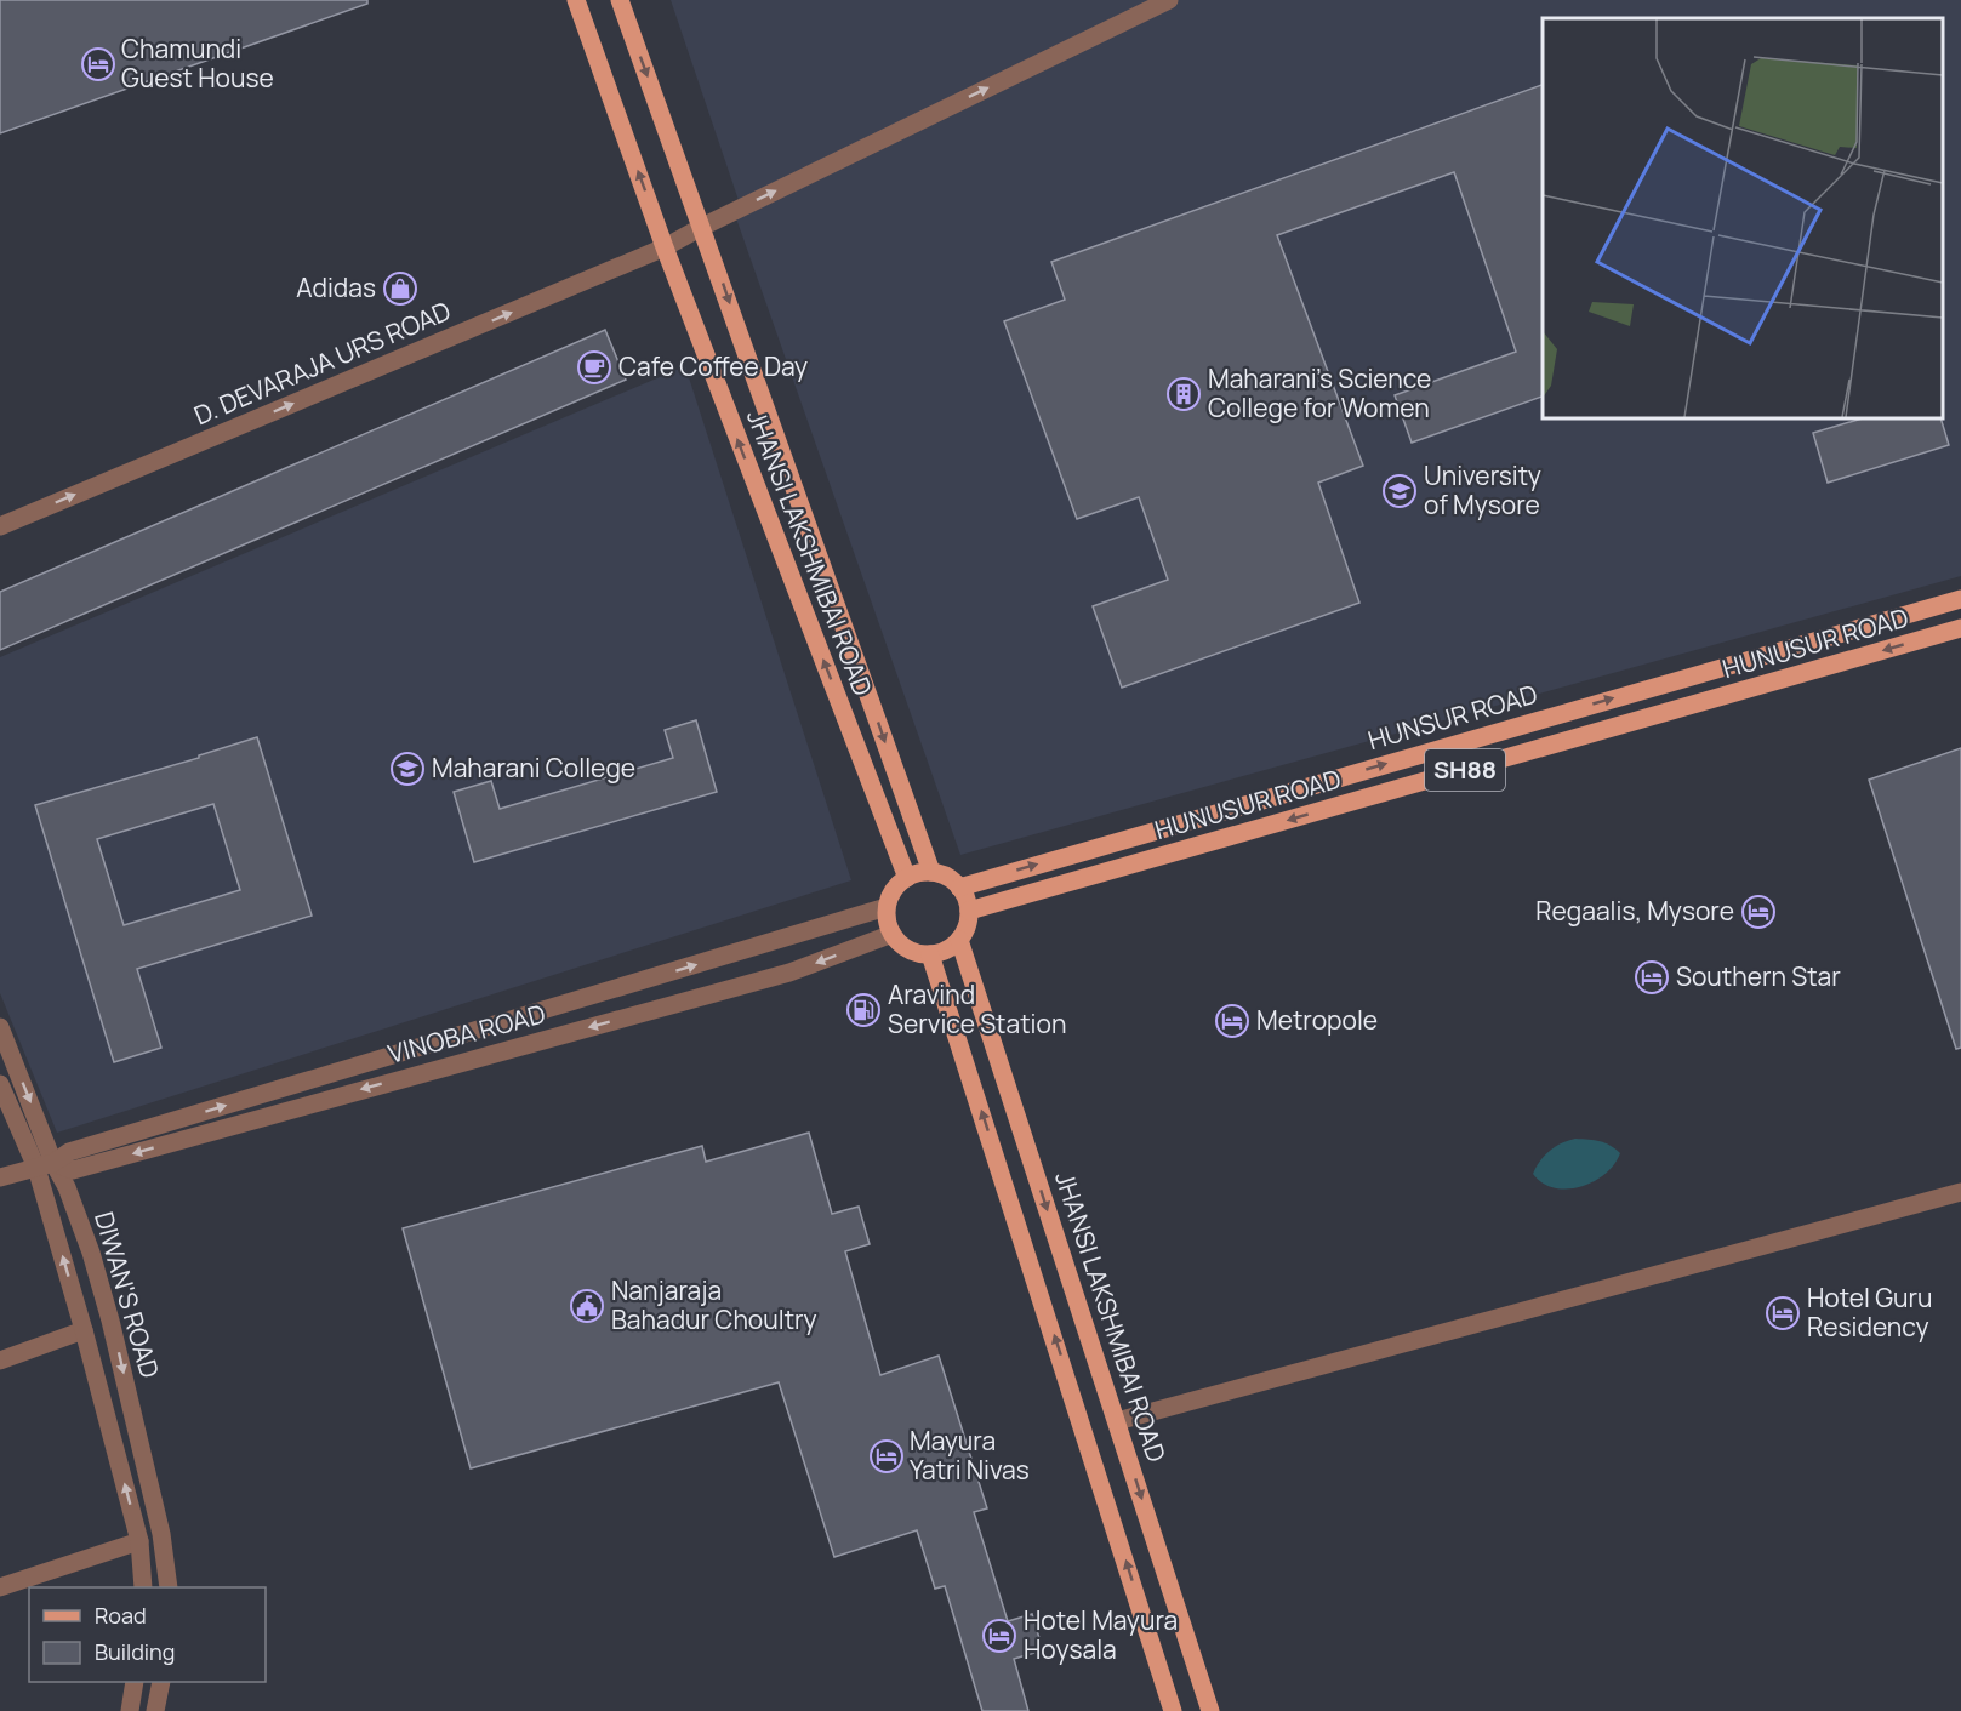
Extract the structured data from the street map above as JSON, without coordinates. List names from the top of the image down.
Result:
{
  "streets": {
    "main road": [
      "JHANSI LAKSHMIBAI ROAD",
      "HUNUSUR ROAD",
      "HUNSUR ROAD",
      "SH88"
    ],
    "street": ["D. DEVARAJA URS ROAD", "VINOBA ROAD", "DIWAN'S ROAD"]
  },
  "crossings": [
    ["D. DEVARAJA URS ROAD", "JHANSI LAKSHMIBAI ROAD"],
    ["JHANSI LAKSHMIBAI ROAD", "HUNUSUR ROAD"],
    ["JHANSI LAKSHMIBAI ROAD", "HUNSUR ROAD"],
    ["JHANSI LAKSHMIBAI ROAD", "VINOBA ROAD"],
    ["HUNUSUR ROAD", "HUNSUR ROAD"],
    ["HUNUSUR ROAD", "VINOBA ROAD"],
    ["HUNSUR ROAD", "VINOBA ROAD"],
    ["VINOBA ROAD", "DIWAN'S ROAD"]
  ],
  "one_way": ["D. DEVARAJA URS ROAD", "HUNUSUR ROAD", "HUNSUR ROAD"],
  "places": {
    "hotel": [
      "Chamundi Guest House",
      "Regaalis, Mysore",
      "Southern Star",
      "Metropole",
      "Hotel Guru Residency",
      "Mayura Yatri Nivas",
      "Hotel Mayura Hoysala"
    ],
    "shop": ["Adidas"],
    "cafe": ["Cafe Coffee Day"],
    "building": ["Maharani's Science College for Women"],
    "school or university": ["University of Mysore", "Maharani College"],
    "fuel station": ["Aravind Service Station"],
    "public building": ["Nanjaraja Bahadur Choultry"]
  },
  "legend": ["Road", "Building"]
}
